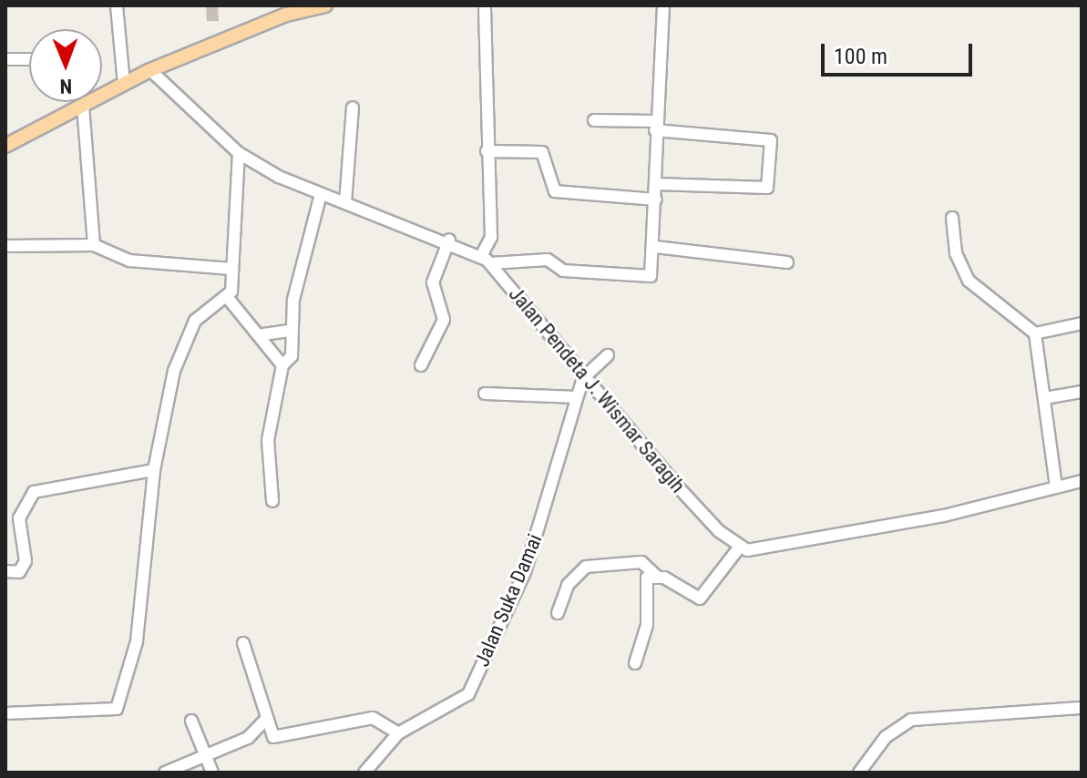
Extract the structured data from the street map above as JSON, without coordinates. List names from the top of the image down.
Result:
{
  "streets": {
    "street": ["Jalan Pendeta J. Wismar Saragih", "Jalan Suka Damai"]
  },
  "crossings": [
    ["Jalan Pendeta J. Wismar Saragih", "Jalan Suka Damai"]
  ],
  "scale_bar": "100 m",
  "north": "bottom"
}
